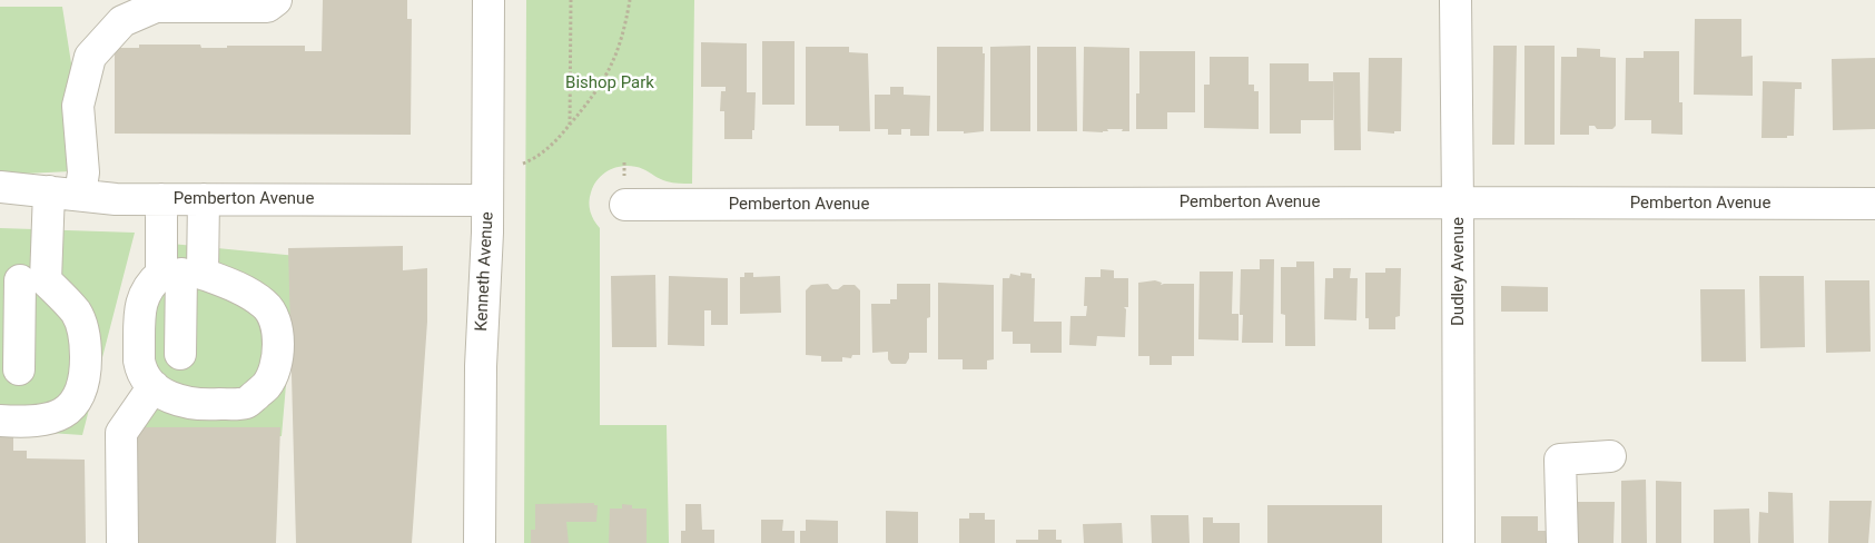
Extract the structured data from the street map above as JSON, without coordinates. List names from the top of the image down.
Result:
{
  "streets": {
    "street": ["Pemberton Avenue", "Kenneth Avenue", "Dudley Avenue"]
  },
  "crossings": [
    ["Pemberton Avenue", "Kenneth Avenue"],
    ["Pemberton Avenue", "Dudley Avenue"]
  ],
  "parks": ["Bishop Park"]
}
